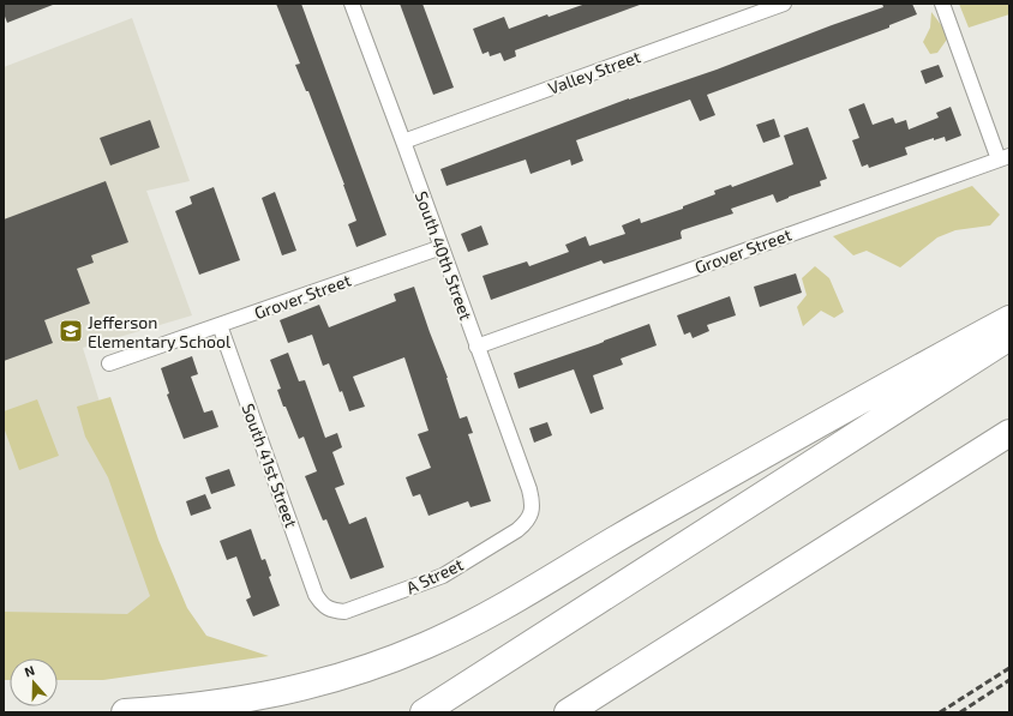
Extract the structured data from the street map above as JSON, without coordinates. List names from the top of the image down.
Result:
{
  "streets": {
    "street": [
      "Valley Street",
      "Grover Street",
      "South 40th Street",
      "South 41st Street",
      "A Street"
    ]
  },
  "crossings": [
    ["Valley Street", "South 40th Street"],
    ["Grover Street", "South 40th Street"],
    ["Grover Street", "South 41st Street"],
    ["South 40th Street", "A Street"],
    ["South 41st Street", "A Street"]
  ],
  "places": {
    "school or university": ["Jefferson Elementary School"]
  },
  "north": "top"
}
